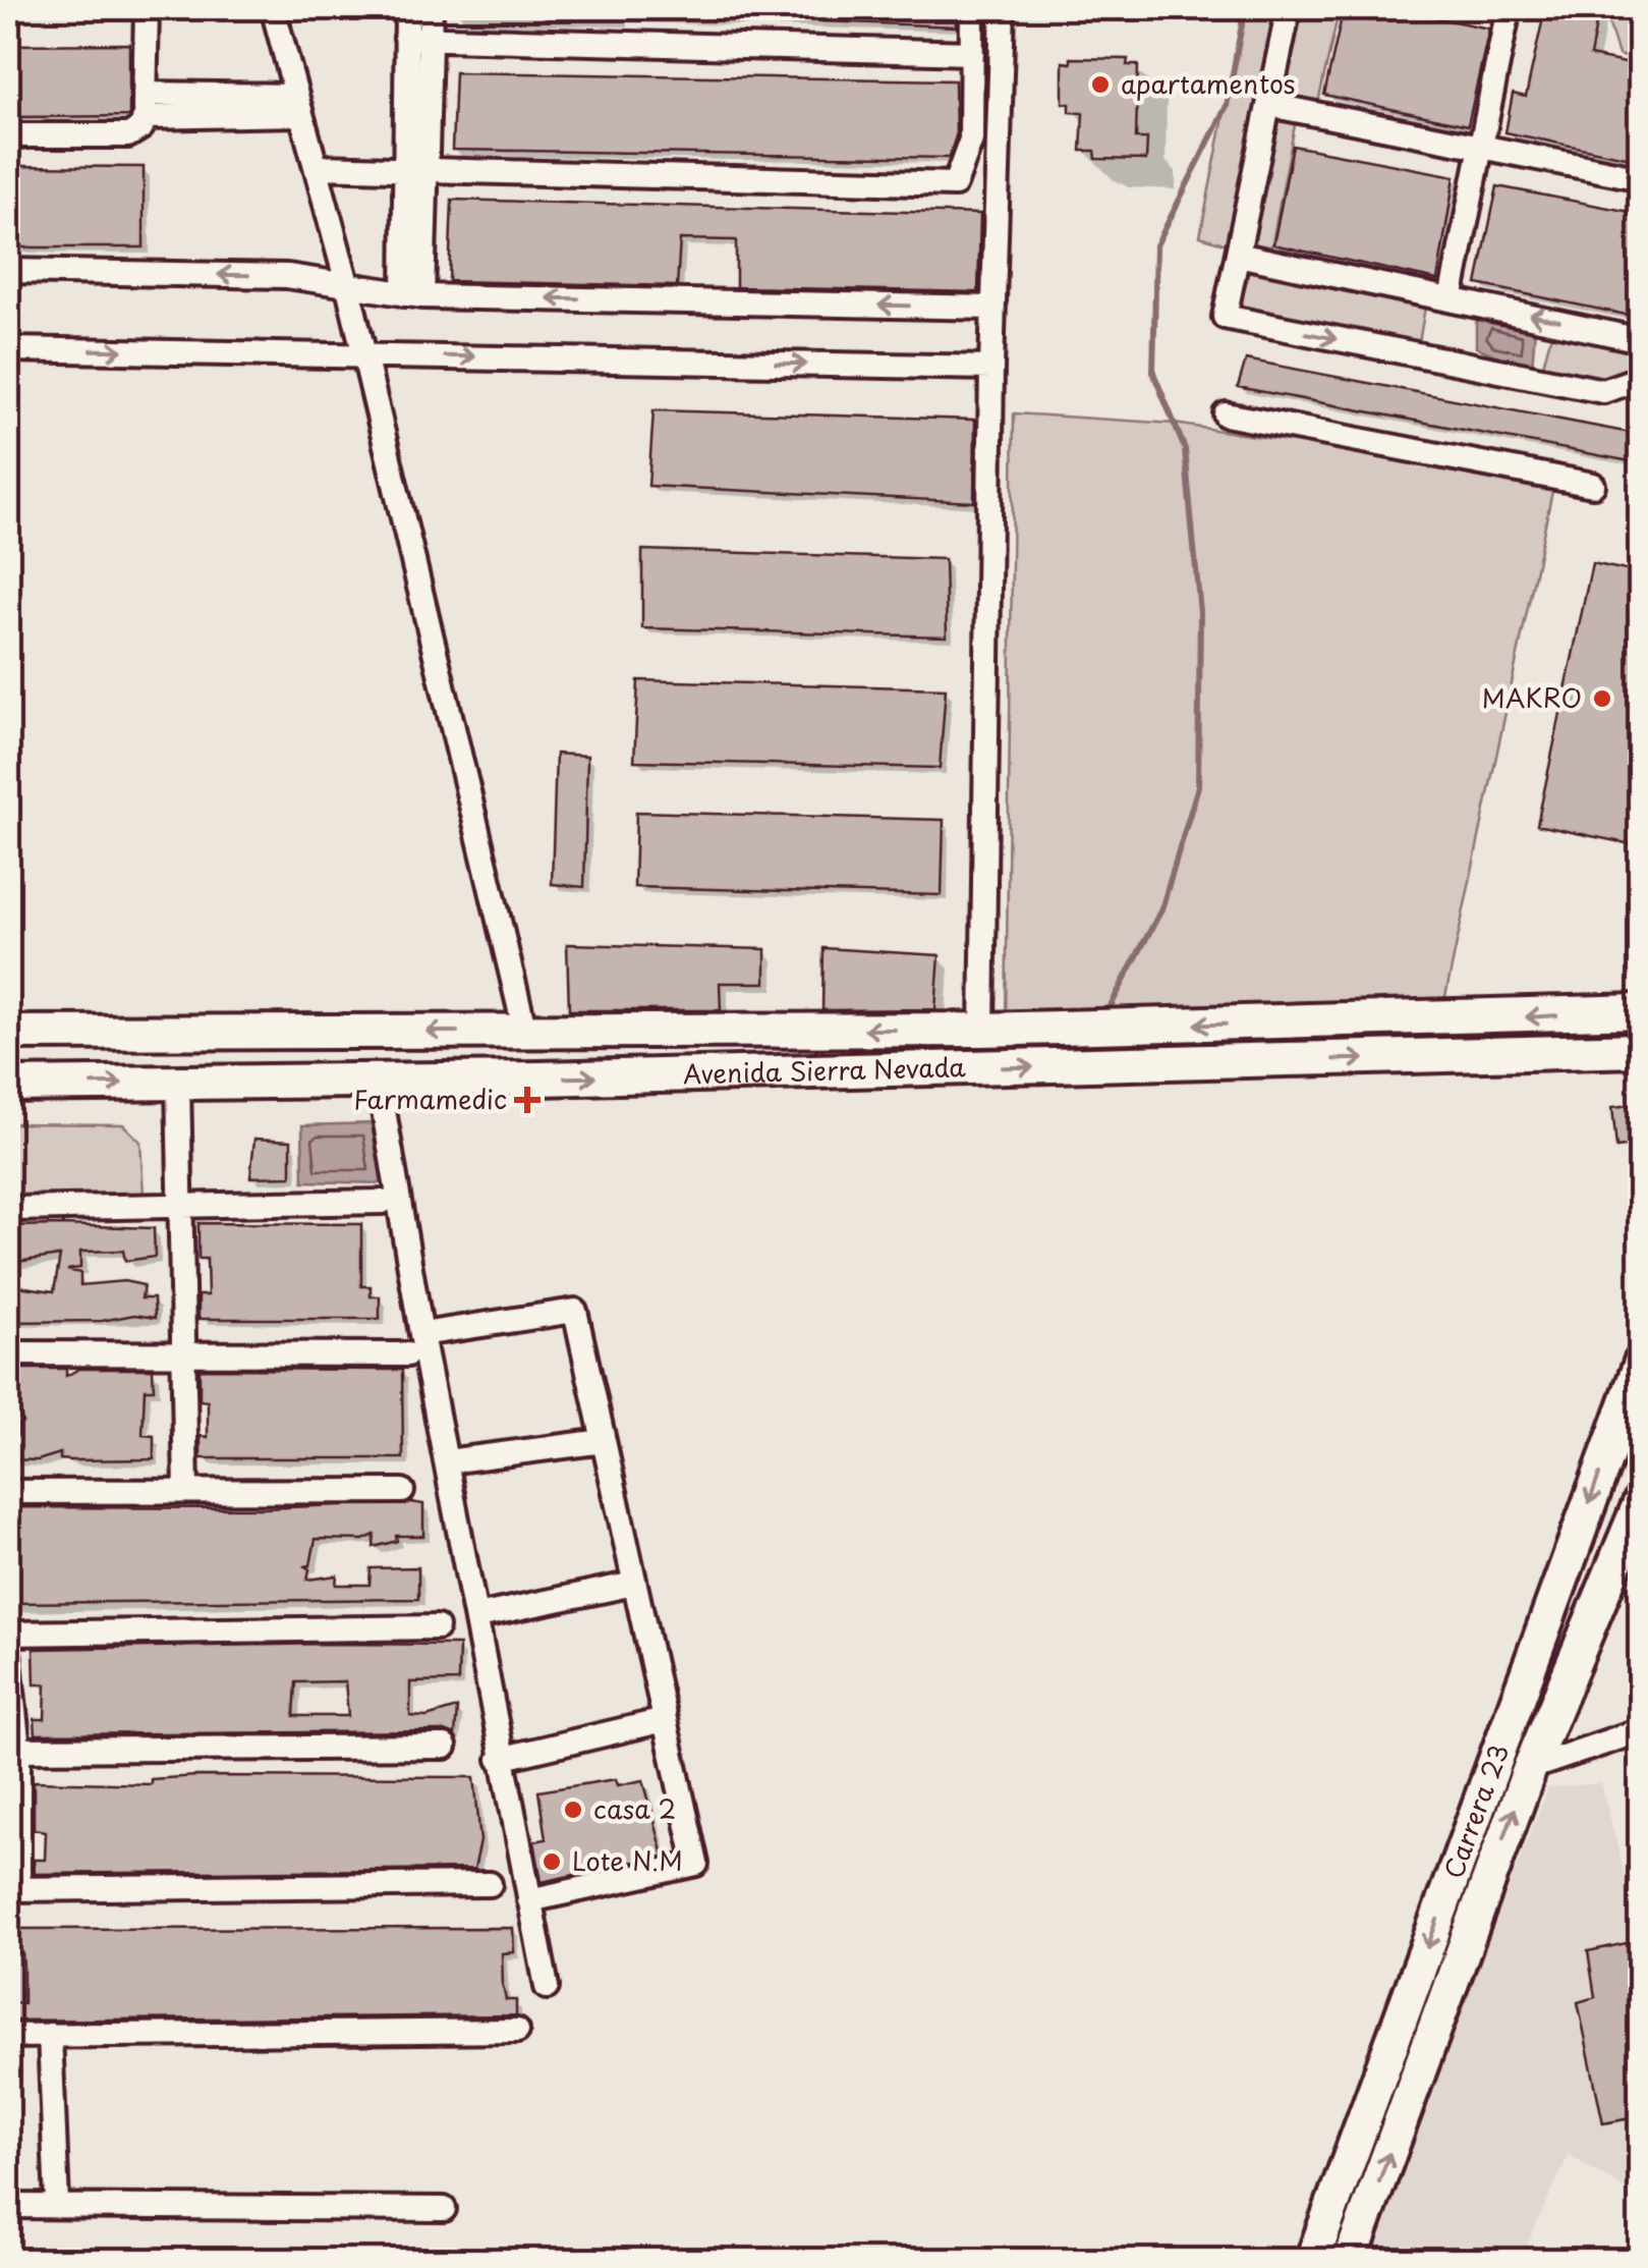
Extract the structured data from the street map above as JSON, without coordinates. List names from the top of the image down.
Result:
{
  "streets": {
    "main road": ["Avenida Sierra Nevada", "Carrera 23"]
  },
  "places": {
    "other": [
      "apartamentos",
      "MAKRO",
      "casa 2",
      "Lote N.M"
    ],
    "health": ["Farmamedic"]
  }
}
